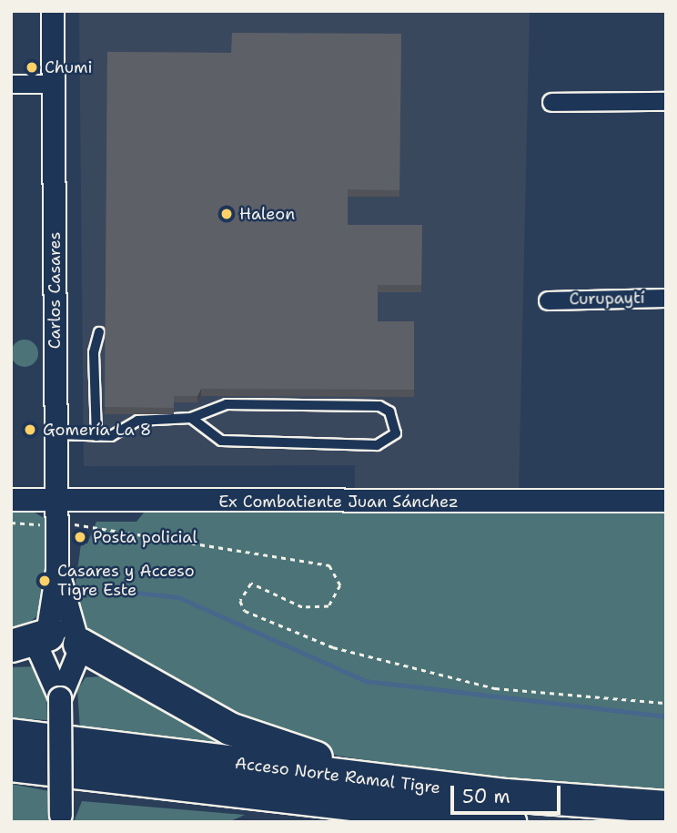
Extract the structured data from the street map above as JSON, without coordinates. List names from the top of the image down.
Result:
{
  "streets": {
    "highway": ["Acceso Norte Ramal Tigre"],
    "street": ["Carlos Casares", "Curupaytí", "Ex Combatiente Juan Sánchez"]
  },
  "crossings": [
    ["Carlos Casares", "Ex Combatiente Juan Sánchez"]
  ],
  "places": [
    "Chumi",
    "Haleon",
    "Gomería La 8",
    "Posta policial",
    "Casares y Acceso Tigre Este"
  ],
  "scale_bar": "50 m"
}
